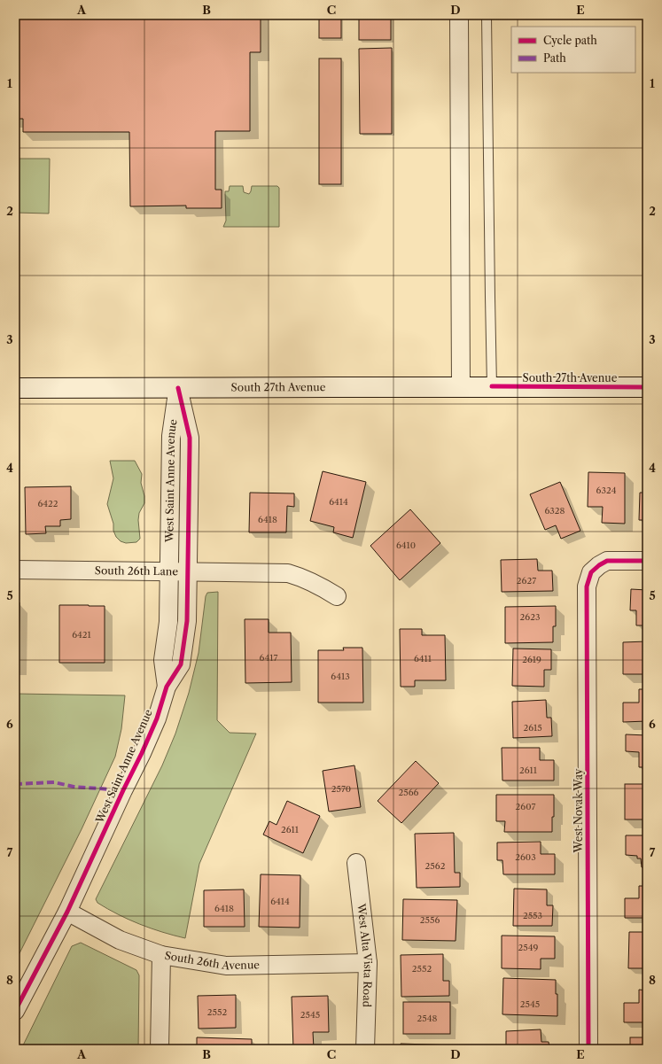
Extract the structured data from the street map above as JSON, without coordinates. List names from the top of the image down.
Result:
{
  "streets": {
    "main road": ["South 27th Avenue"],
    "street": [
      "West Saint Anne Avenue",
      "South 26th Lane",
      "West Novak Way",
      "West Alta Vista Road",
      "South 26th Avenue"
    ]
  },
  "crossings": [
    ["South 27th Avenue", "West Saint Anne Avenue"],
    ["West Saint Anne Avenue", "South 26th Lane"],
    ["West Saint Anne Avenue", "South 26th Avenue"],
    ["West Alta Vista Road", "South 26th Avenue"]
  ],
  "house_numbers": [
    "6324",
    "6414",
    "6422",
    "6328",
    "6418",
    "6410",
    "2627",
    "2623",
    "6421",
    "6417",
    "6411",
    "2619",
    "6413",
    "2615",
    "2611",
    "2570",
    "2566",
    "2607",
    "2611",
    "2603",
    "2562",
    "6414",
    "6418",
    "2553",
    "2556",
    "2549",
    "2552",
    "2545",
    "2552",
    "2545",
    "2548"
  ],
  "legend": ["Cycle path", "Path"],
  "grid": {
    "columns": [
      "A",
      "B",
      "C",
      "D",
      "E"
    ],
    "rows": [
      "1",
      "2",
      "3",
      "4",
      "5",
      "6",
      "7",
      "8"
    ]
  }
}
